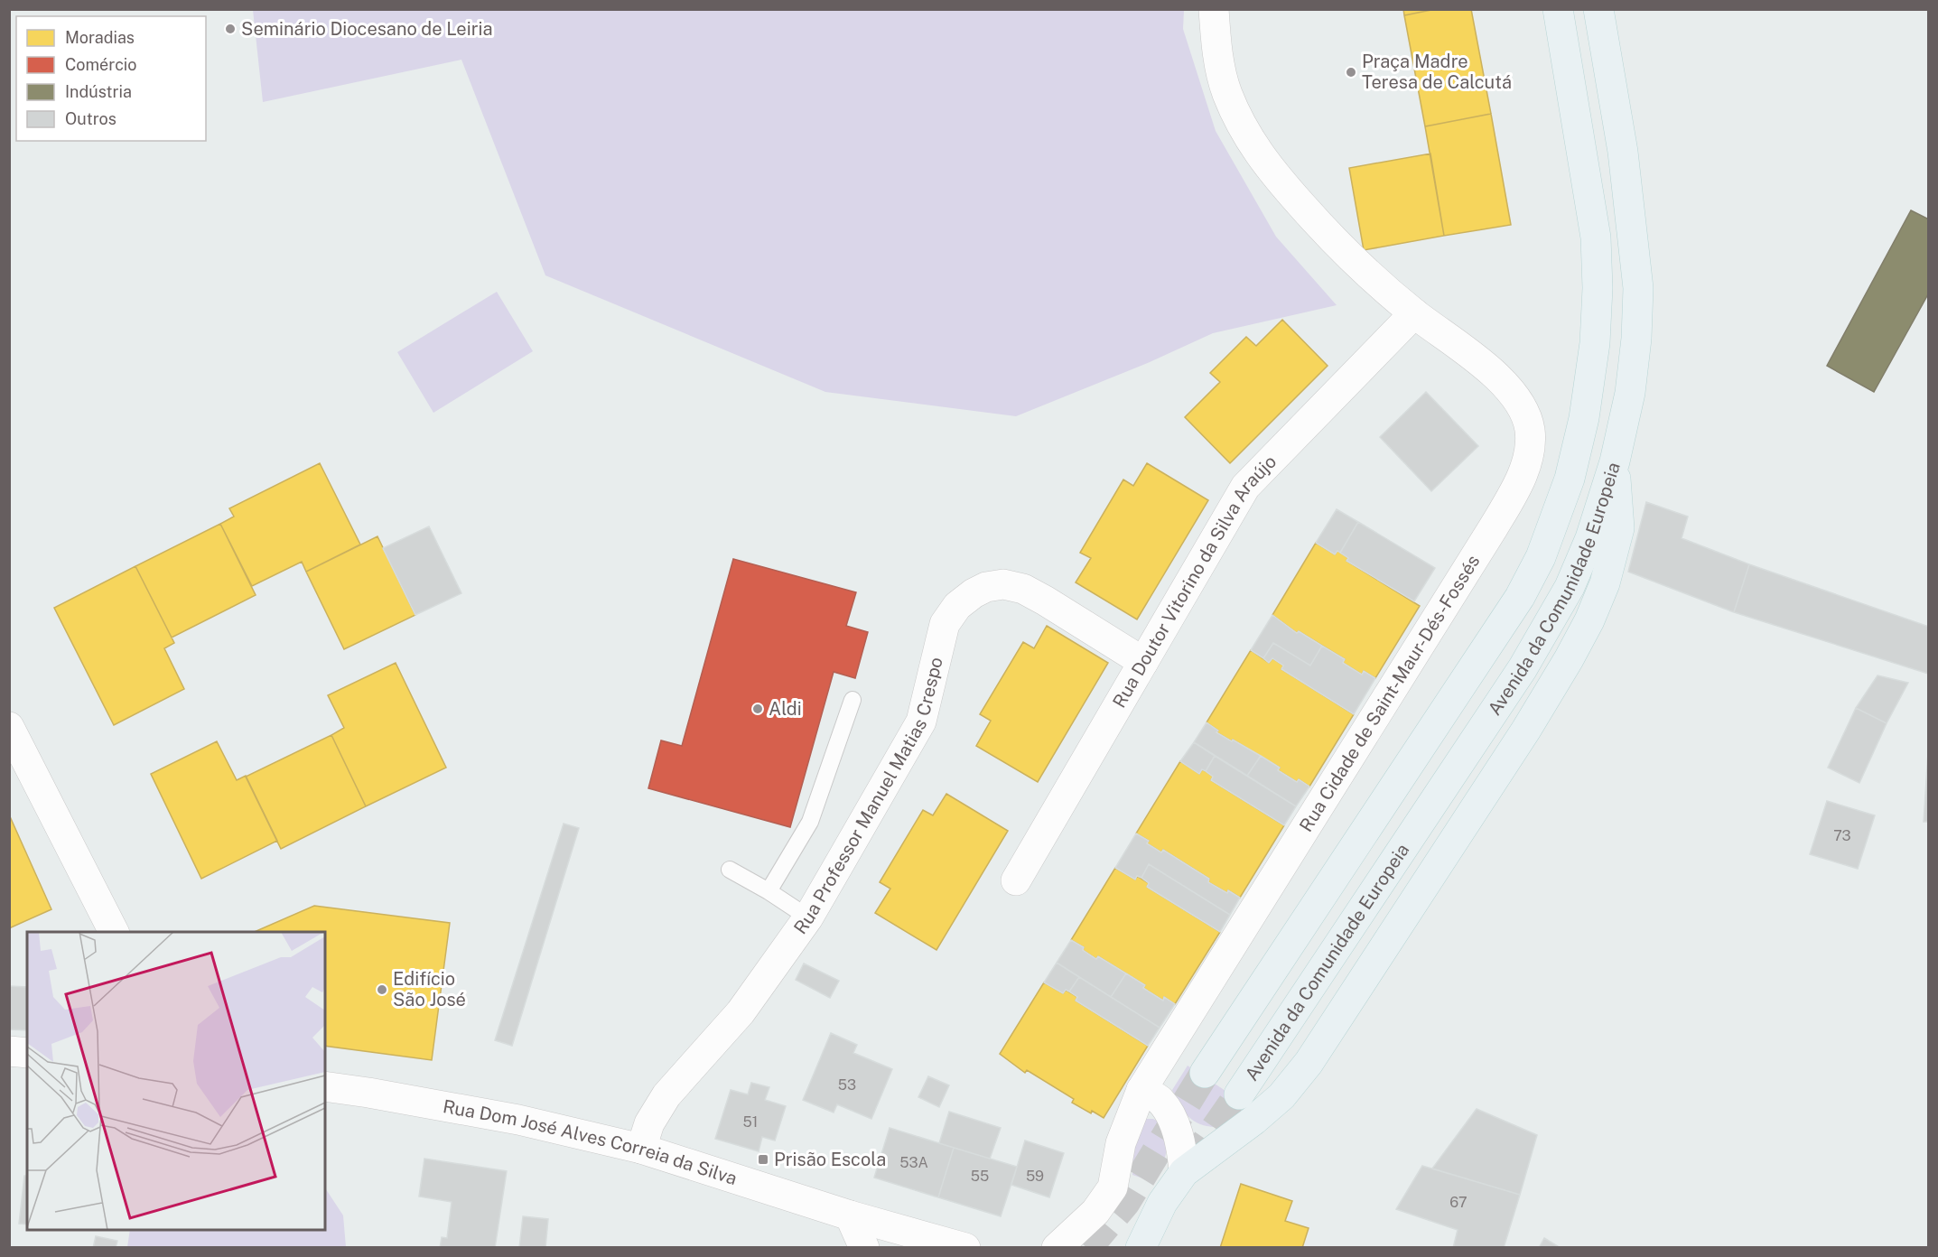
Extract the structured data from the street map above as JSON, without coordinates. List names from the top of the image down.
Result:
{
  "streets": {
    "main road": ["Avenida da Comunidade Europeia"],
    "street": [
      "Rua Doutor Vitorino da Silva Araújo",
      "Rua Cidade de Saint-Maur-Dés-Fossés",
      "Rua Professor Manuel Matias Crespo",
      "Rua Dom José Alves Correia da Silva"
    ]
  },
  "crossings": [
    ["Rua Doutor Vitorino da Silva Araújo", "Rua Cidade de Saint-Maur-Dés-Fossés"],
    ["Rua Doutor Vitorino da Silva Araújo", "Rua Professor Manuel Matias Crespo"],
    ["Rua Professor Manuel Matias Crespo", "Rua Dom José Alves Correia da Silva"]
  ],
  "places": {
    "other": [
      "Seminário Diocesano de Leiria",
      "Praça Madre Teresa de Calcutá",
      "Aldi",
      "Edifício São José"
    ],
    "transit": ["Prisão Escola"]
  },
  "house_numbers": [
    "73",
    "53",
    "51",
    "53A",
    "55",
    "59",
    "67"
  ],
  "legend": [
    "Moradias",
    "Comércio",
    "Indústria",
    "Outros"
  ]
}
